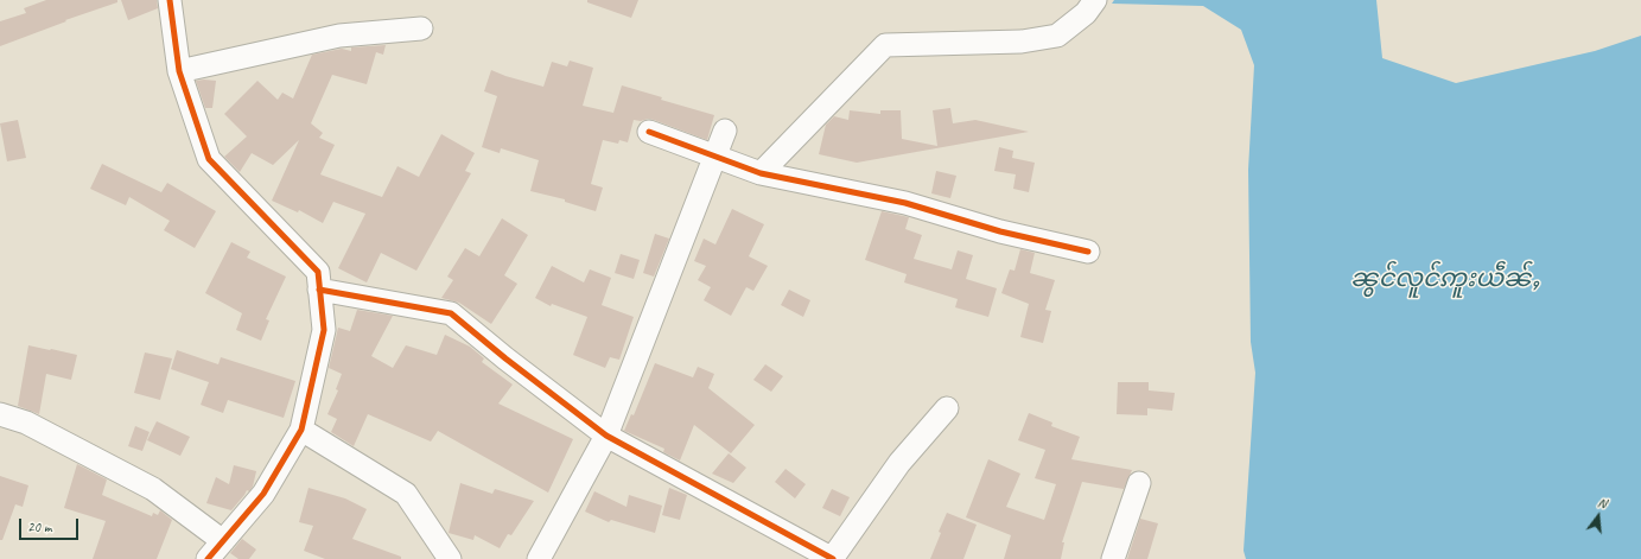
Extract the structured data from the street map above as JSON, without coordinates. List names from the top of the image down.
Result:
{
  "water": ["ၼွင်လူင်ဢူးယဵၼ်ႇ"],
  "scale_bar": "20 m",
  "north": "top"
}
